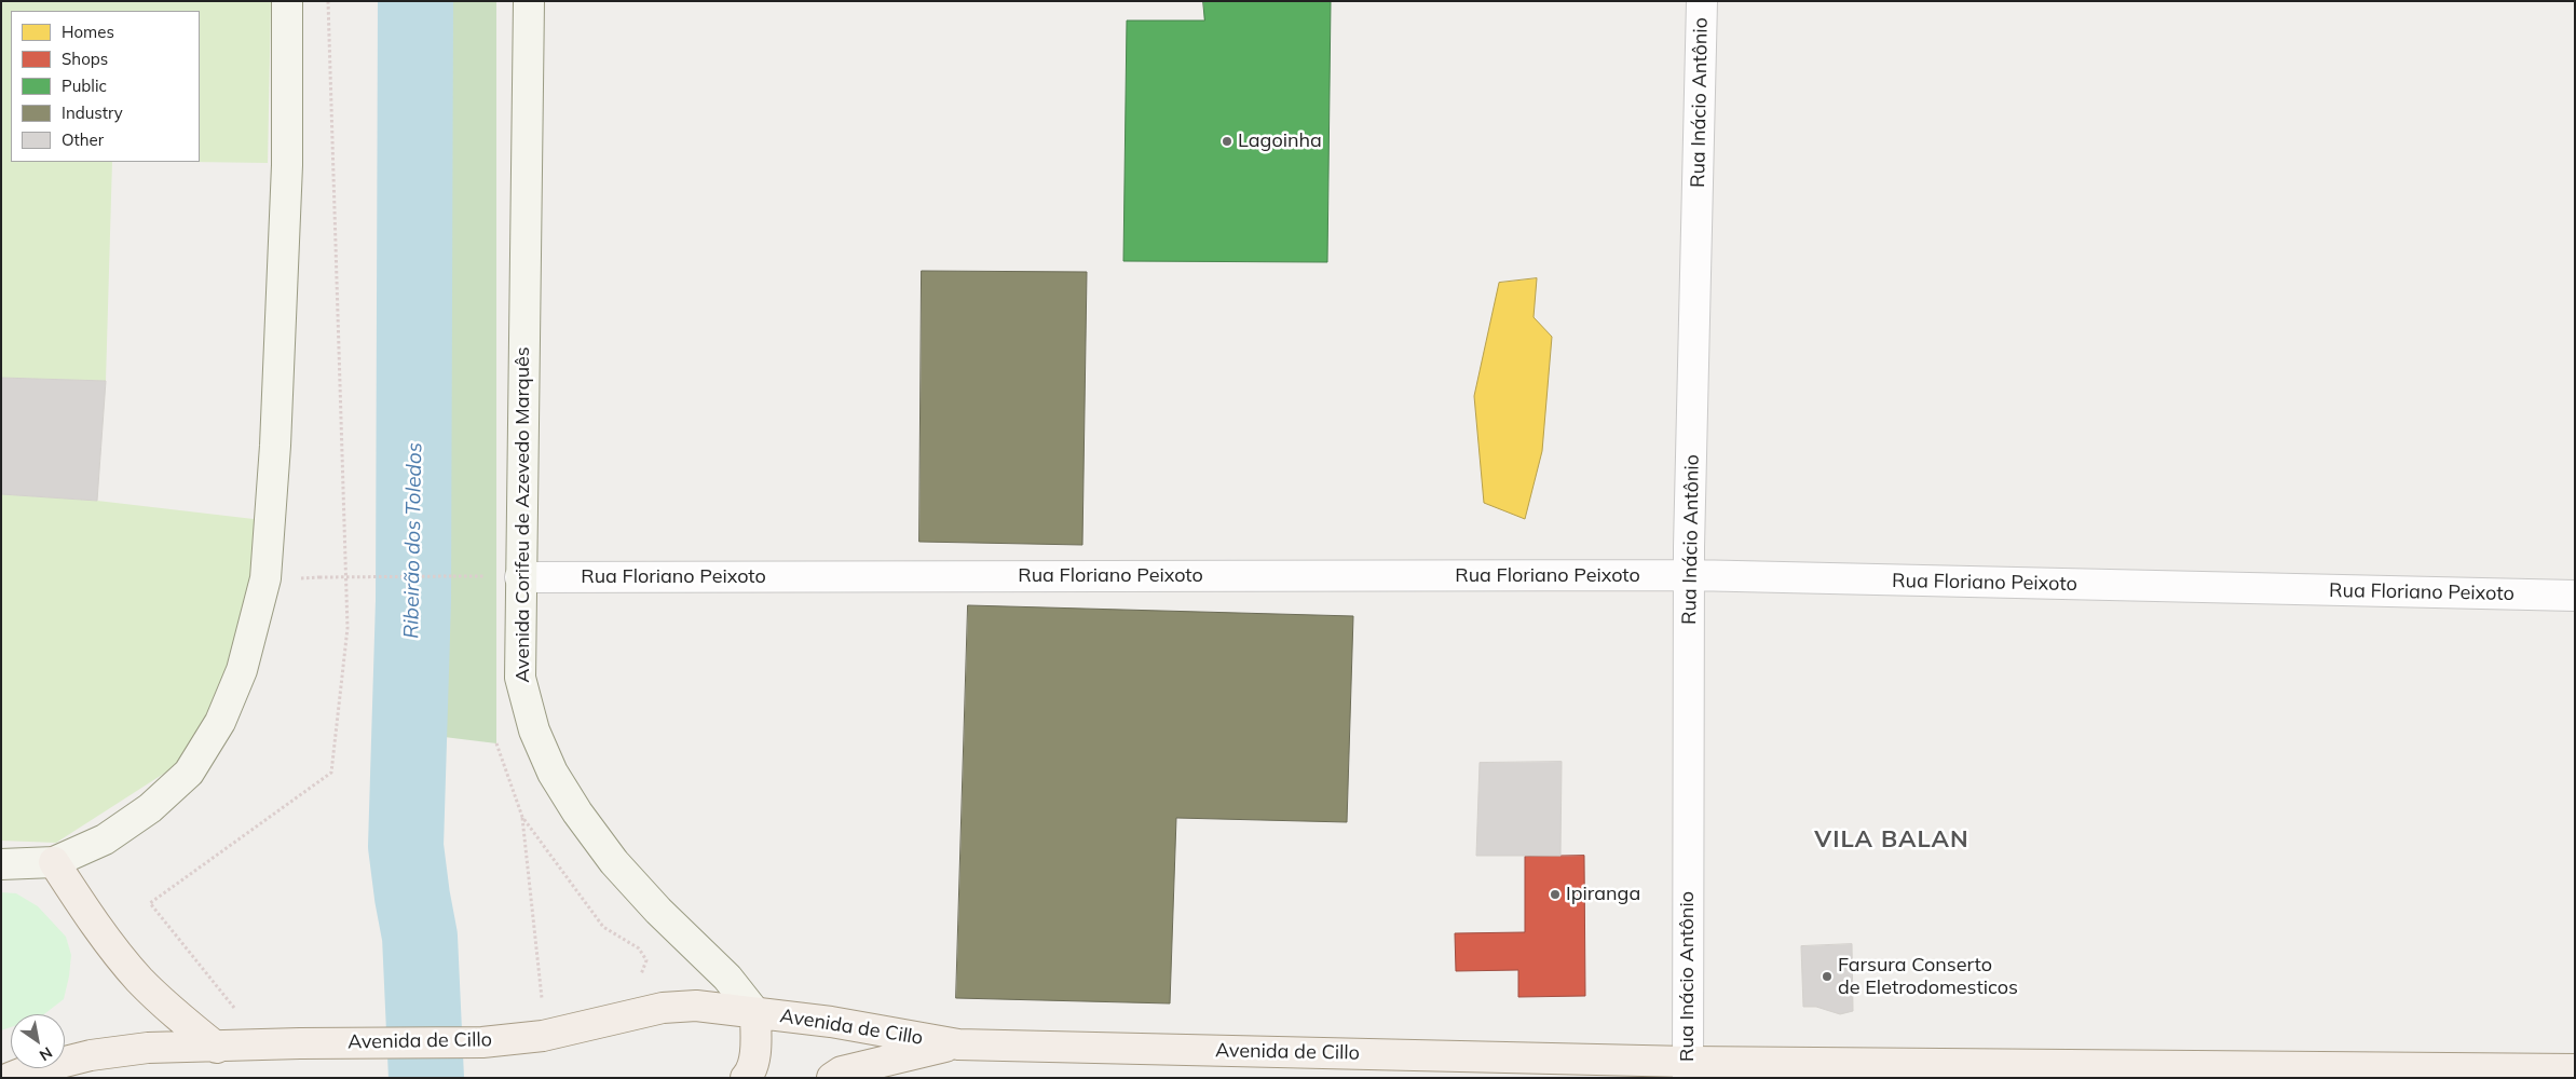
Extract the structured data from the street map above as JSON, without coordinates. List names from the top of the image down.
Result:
{
  "streets": {
    "main road": ["Avenida Corifeu de Azevedo Marquês", "Avenida de Cillo"],
    "street": ["Rua Inácio Antônio", "Rua Floriano Peixoto"]
  },
  "crossings": [
    ["Rua Inácio Antônio", "Rua Floriano Peixoto"],
    ["Rua Inácio Antônio", "Avenida de Cillo"],
    ["Avenida Corifeu de Azevedo Marquês", "Rua Floriano Peixoto"],
    ["Avenida Corifeu de Azevedo Marquês", "Avenida de Cillo"]
  ],
  "districts": ["VILA BALAN"],
  "water": ["Ribeirão dos Toledos"],
  "places": ["Lagoinha", "Ipiranga", "Farsura Conserto de Eletrodomesticos"],
  "legend": [
    "Homes",
    "Shops",
    "Public",
    "Industry",
    "Other"
  ],
  "north": "bottom right"
}
